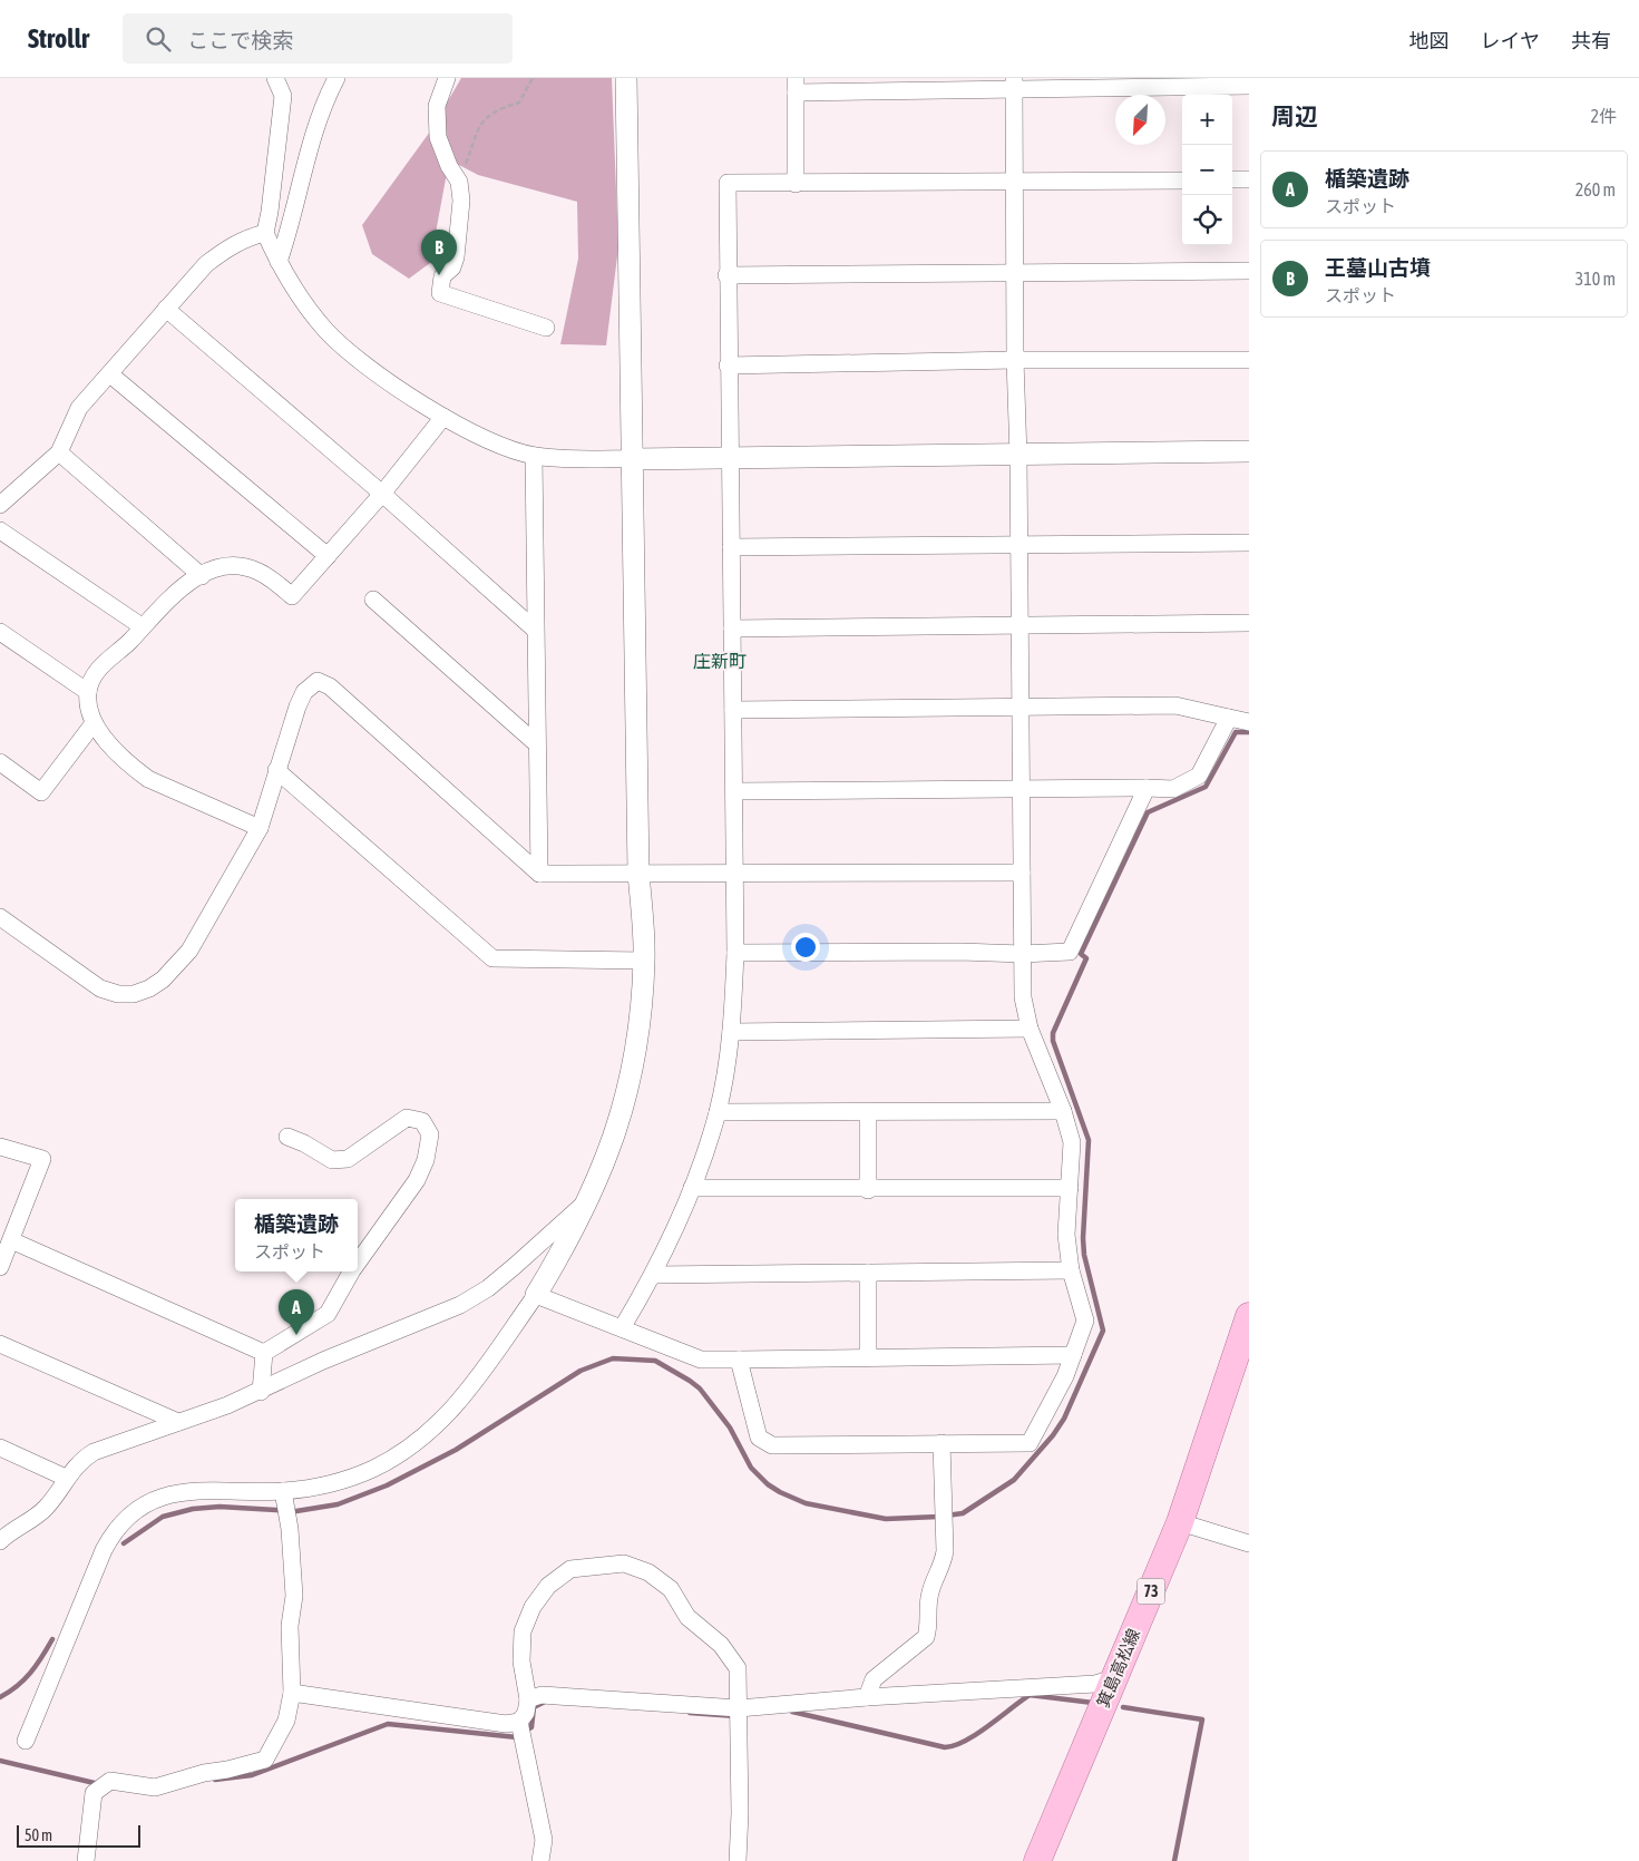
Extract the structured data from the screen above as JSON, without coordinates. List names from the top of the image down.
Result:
{
  "streets": {
    "main road": ["73", "箕島高松線"]
  },
  "districts": ["庄新町"],
  "scale_bar": "50 m",
  "north": "bottom left",
  "page": {
    "header": "Strollr",
    "search": "ここで検索",
    "nav": ["地図", "レイヤ", "共有"],
    "heading": ["周辺", "2件"],
    "map_buttons": ["+", "−"],
    "list": [
      {
        "mark": "A",
        "name": "楯築遺跡",
        "note": "スポット",
        "value": "260 m"
      },
      {
        "mark": "B",
        "name": "王墓山古墳",
        "note": "スポット",
        "value": "310 m"
      }
    ],
    "pins": ["B", "A"],
    "popup": ["楯築遺跡", "スポット"],
    "scale": "50 m"
  }
}
